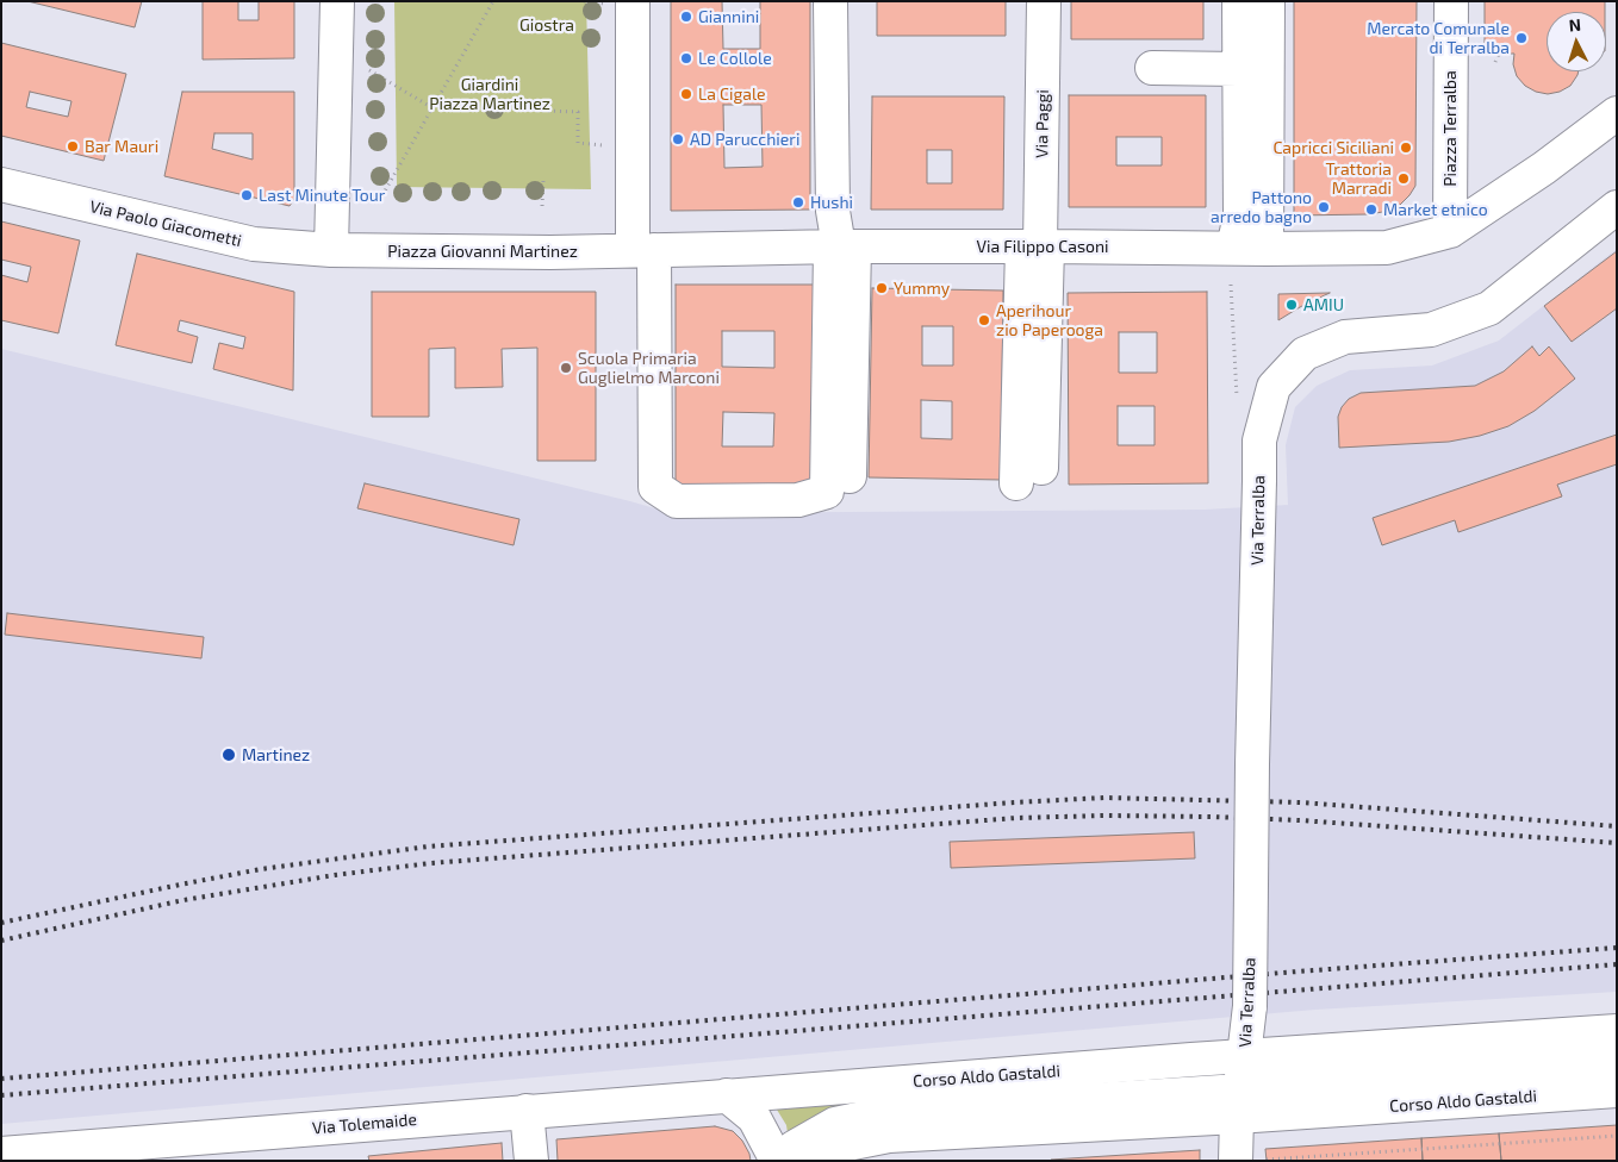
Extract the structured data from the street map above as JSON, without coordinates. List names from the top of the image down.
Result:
{
  "streets": {
    "street": [
      "Via Paggi",
      "Piazza Terralba",
      "Via Paolo Giacometti",
      "Via Filippo Casoni",
      "Piazza Giovanni Martinez",
      "Via Terralba",
      "Corso Aldo Gastaldi",
      "Via Tolemaide"
    ]
  },
  "crossings": [
    ["Via Paggi", "Via Filippo Casoni"],
    ["Piazza Terralba", "Via Filippo Casoni"],
    ["Via Paolo Giacometti", "Piazza Giovanni Martinez"],
    ["Via Filippo Casoni", "Piazza Giovanni Martinez"],
    ["Via Terralba", "Corso Aldo Gastaldi"],
    ["Corso Aldo Gastaldi", "Via Tolemaide"]
  ],
  "parks": ["Giostra", "Giardini Piazza Martinez"],
  "places": [
    "Giannini",
    "Mercato Comunale di Terralba",
    "Le Collole",
    "La Cigale",
    "AD Parucchieri",
    "Bar Mauri",
    "Capricci Siciliani",
    "Trattoria Marradi",
    "Last Minute Tour",
    "Hushi",
    "Pattono arredo bagno",
    "Market etnico",
    "Yummy",
    "AMIU",
    "Aperihour zio Paperooga",
    "Scuola Primaria Guglielmo Marconi",
    "Martinez"
  ],
  "north": "top"
}
